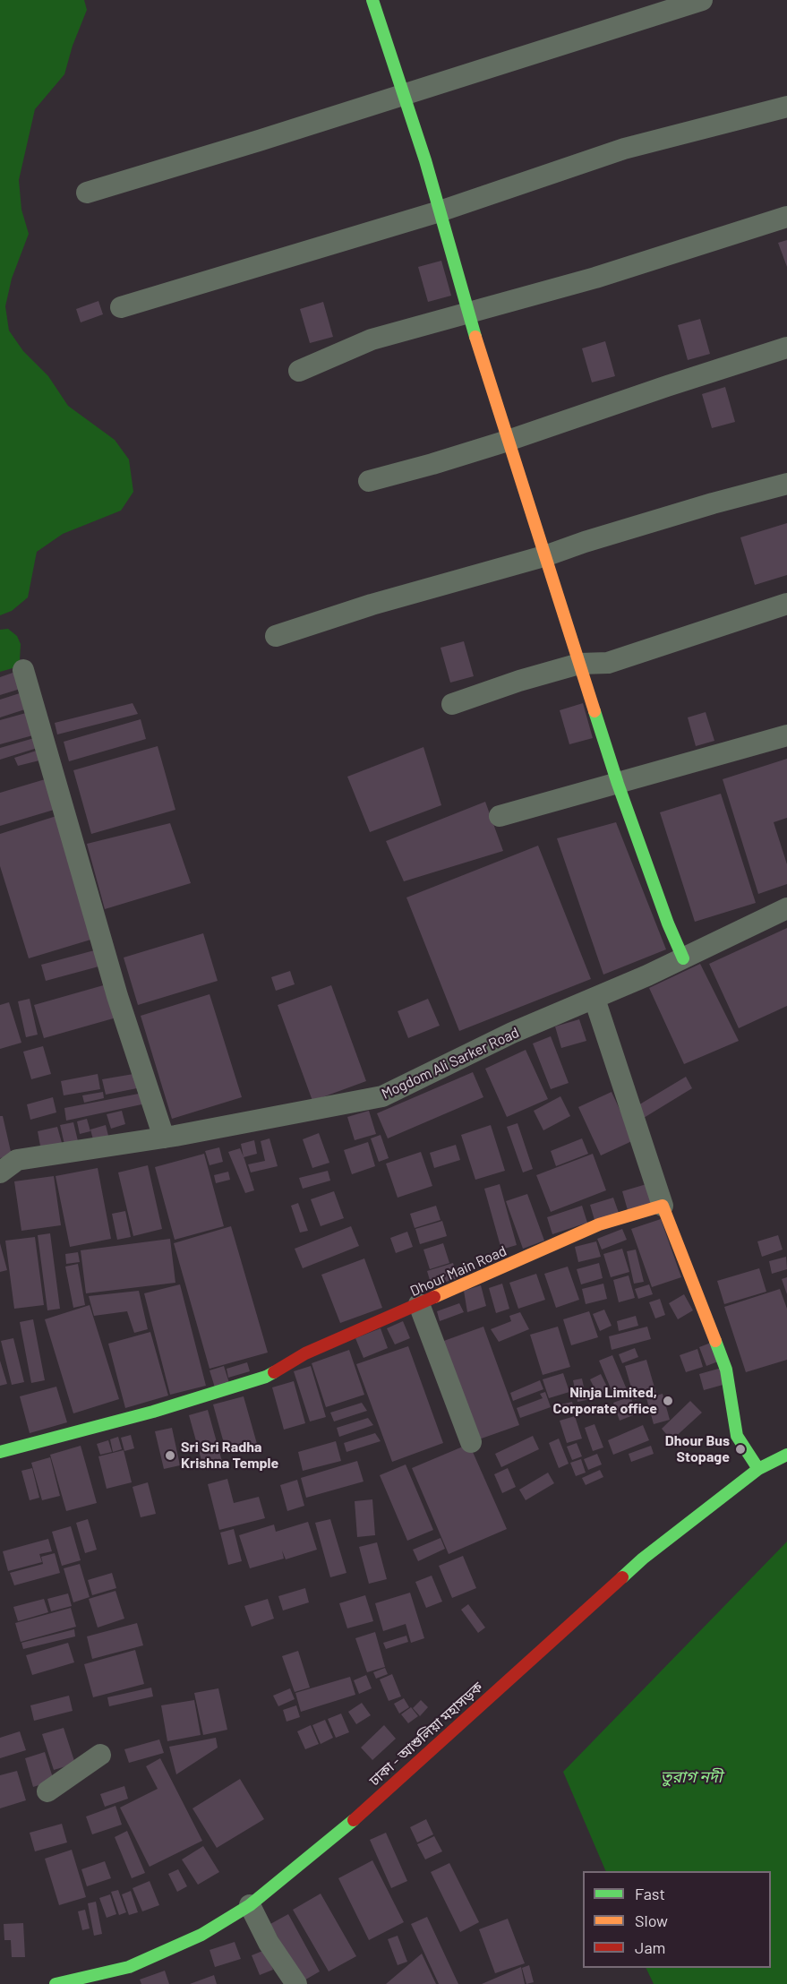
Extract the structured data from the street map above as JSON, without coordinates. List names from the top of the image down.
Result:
{
  "streets": {
    "main road": ["Dhour Main Road", "ঢাকা - আশুলিয়া মহাসড়ক"],
    "street": ["Mogdom Ali Sarker Road"]
  },
  "water": ["তুরাগ নদী"],
  "places": ["Ninja Limited, Corporate office", "Dhour Bus Stopage", "Sri Sri Radha Krishna Temple"],
  "legend": ["Fast", "Slow", "Jam"]
}
